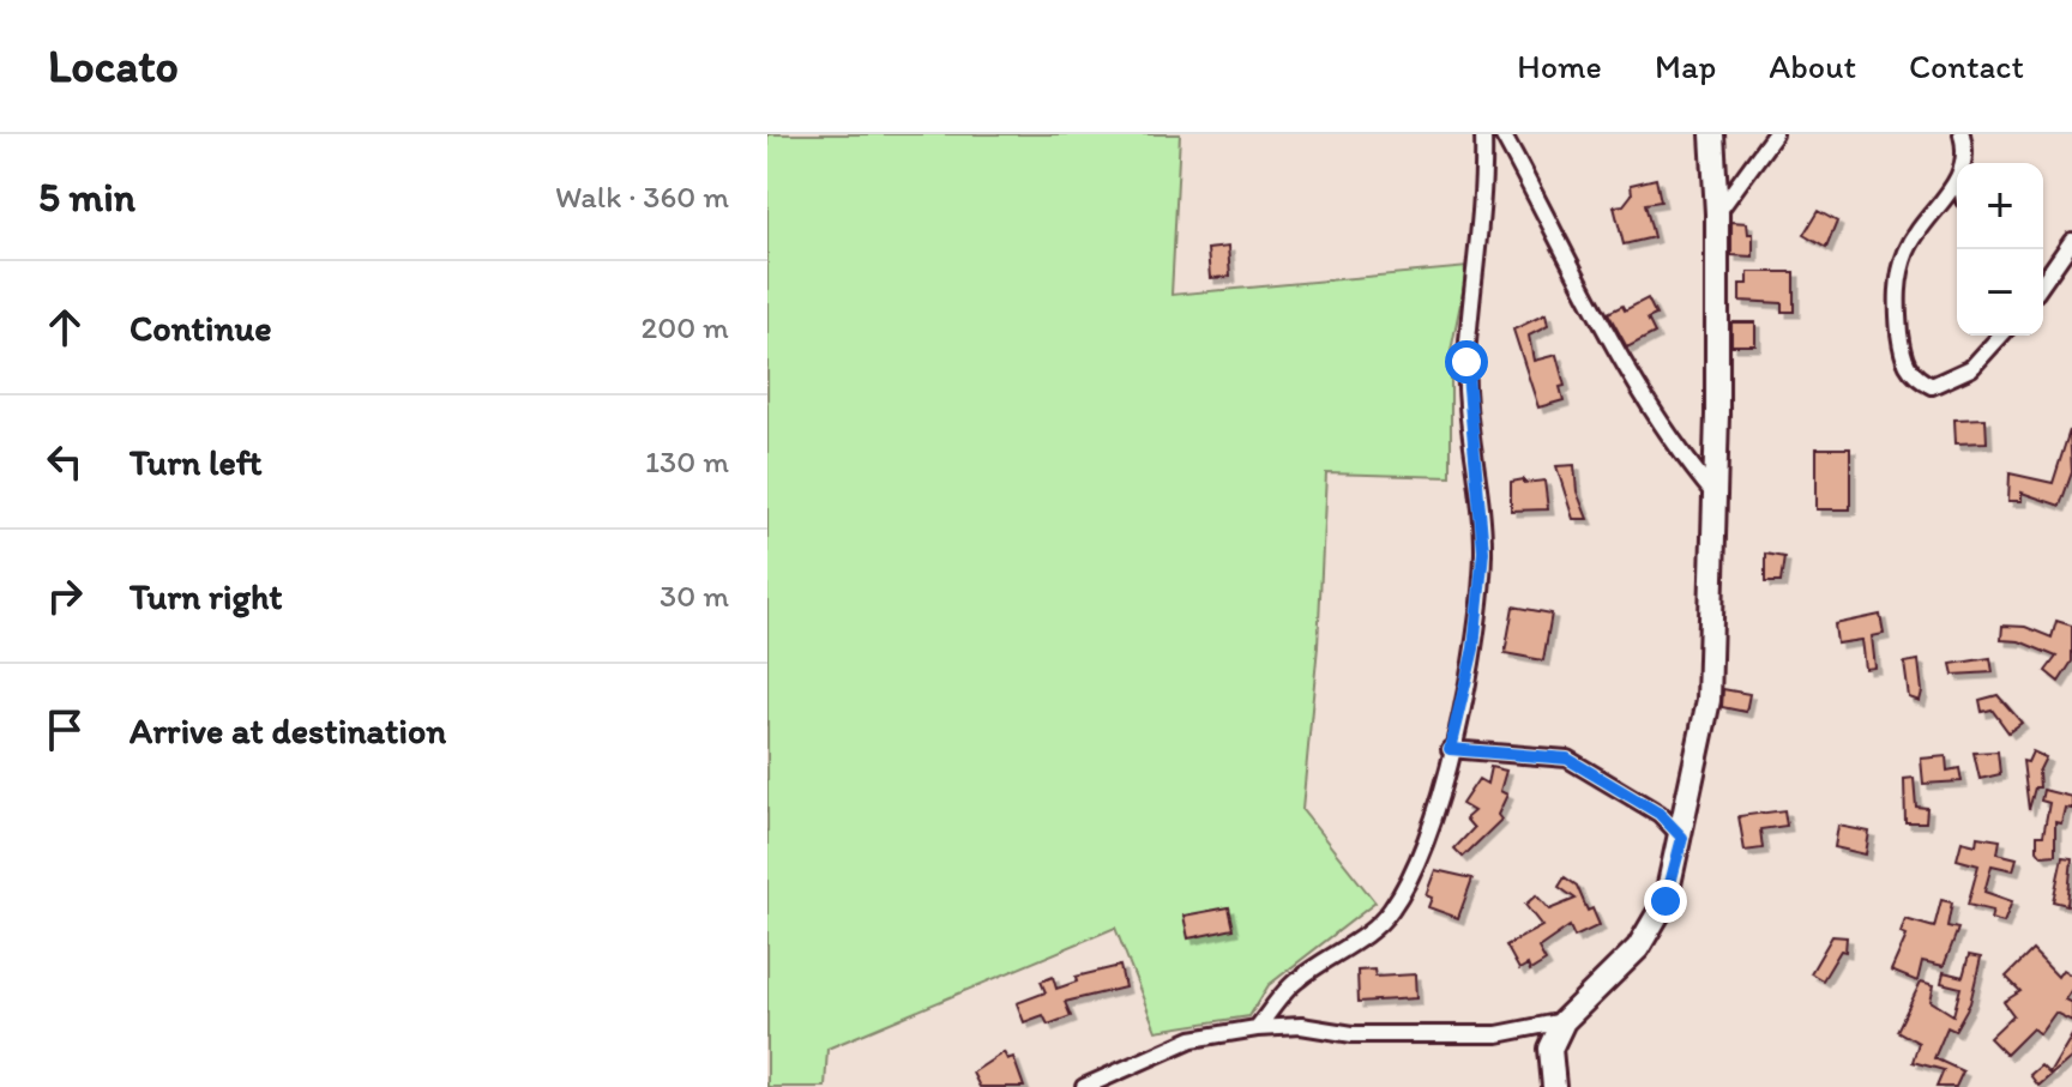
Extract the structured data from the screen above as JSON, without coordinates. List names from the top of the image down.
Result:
{
  "page": {
    "header": "Locato",
    "nav": [
      "Home",
      "Map",
      "About",
      "Contact"
    ],
    "heading": ["5 min", "Walk · 360 m"],
    "map_buttons": ["+", "−"],
    "list": [
      ["Continue", "200 m"],
      ["Turn left", "130 m"],
      ["Turn right", "30 m"],
      "Arrive at destination"
    ]
  }
}
